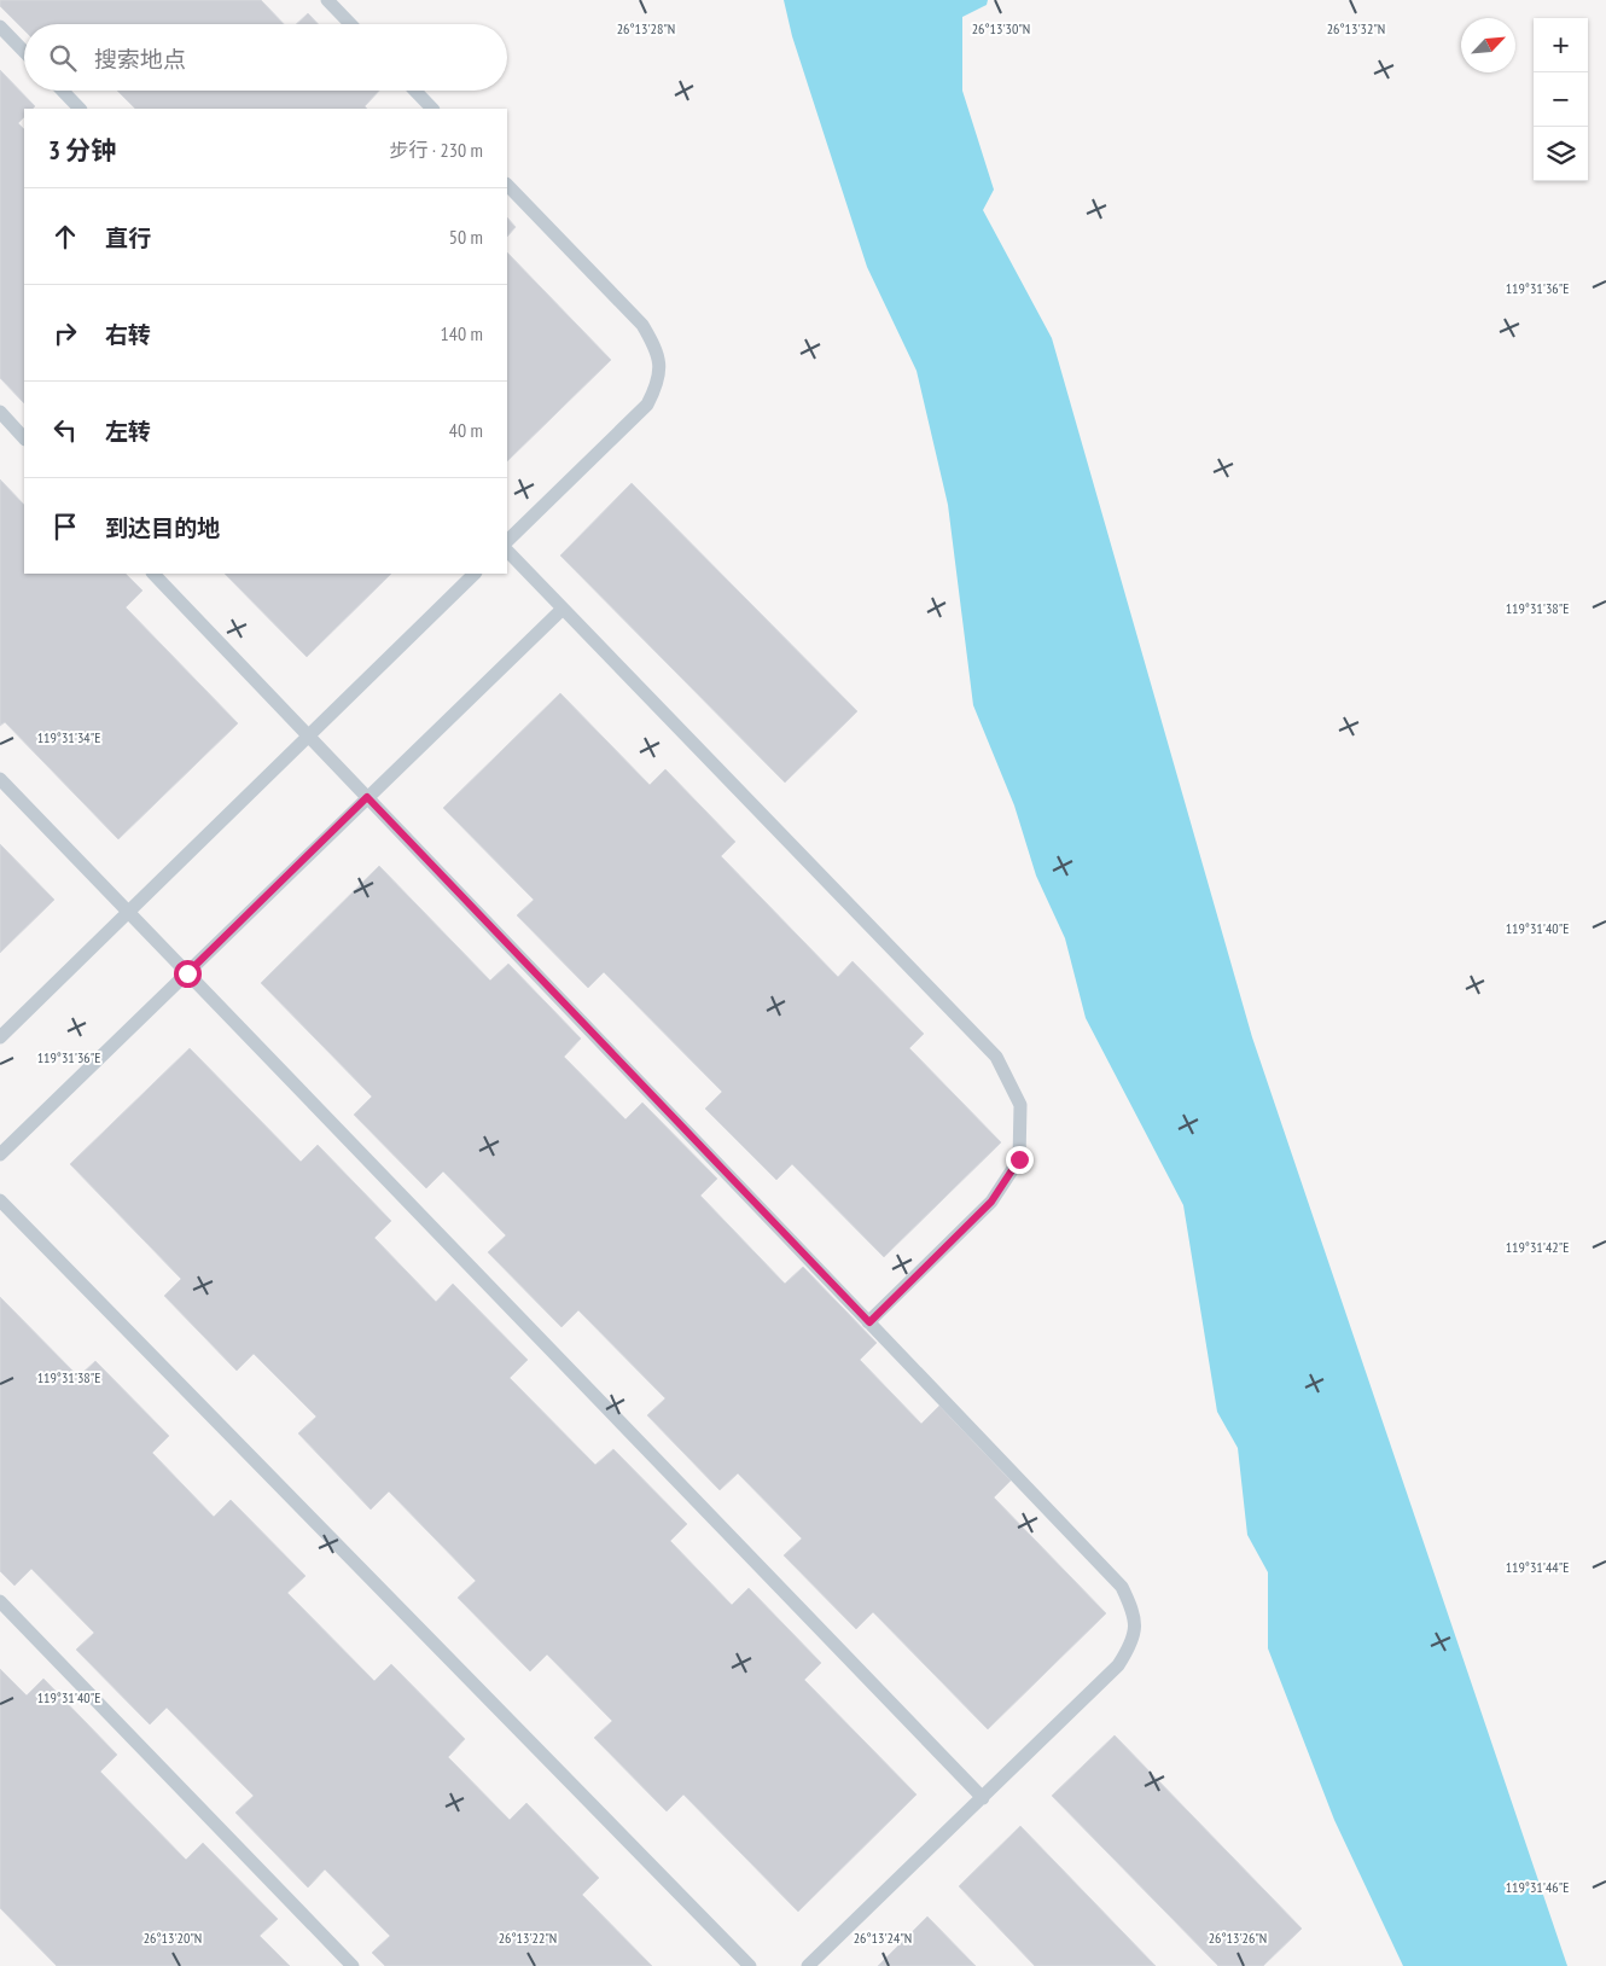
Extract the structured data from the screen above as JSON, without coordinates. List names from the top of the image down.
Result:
{
  "north": "top right",
  "page": {
    "map_buttons": ["+", "−"],
    "search": "搜索地点",
    "heading": ["3 分钟", "步行 · 230 m"],
    "list": [
      ["直行", "50 m"],
      ["右转", "140 m"],
      ["左转", "40 m"],
      "到达目的地"
    ]
  },
  "coordinates": [
    "26°13'28\"N",
    "26°13'30\"N",
    "26°13'32\"N",
    "119°31'36\"E",
    "119°31'38\"E",
    "119°31'34\"E",
    "119°31'40\"E",
    "119°31'42\"E",
    "119°31'44\"E",
    "119°31'46\"E",
    "26°13'20\"N",
    "26°13'22\"N",
    "26°13'24\"N",
    "26°13'26\"N"
  ]
}
